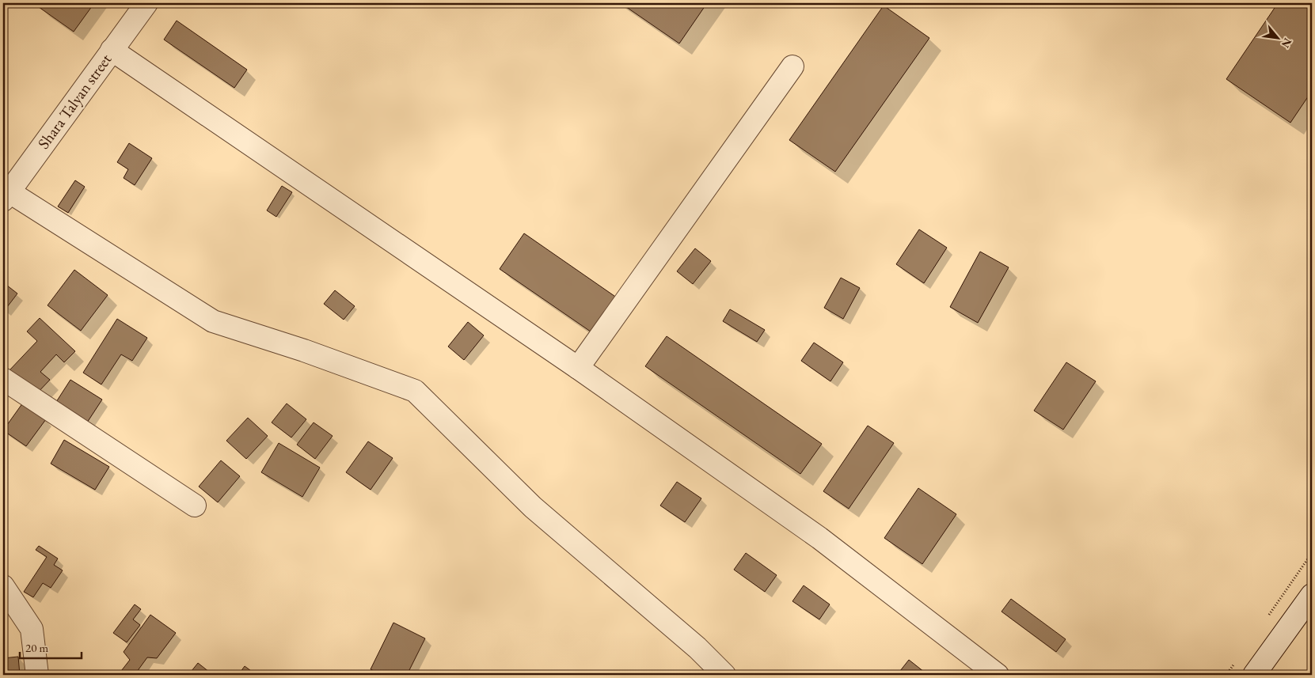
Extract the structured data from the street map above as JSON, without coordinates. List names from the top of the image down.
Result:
{
  "streets": {
    "street": ["Shara Talyan street"]
  },
  "scale_bar": "20 m",
  "north": "bottom right"
}
